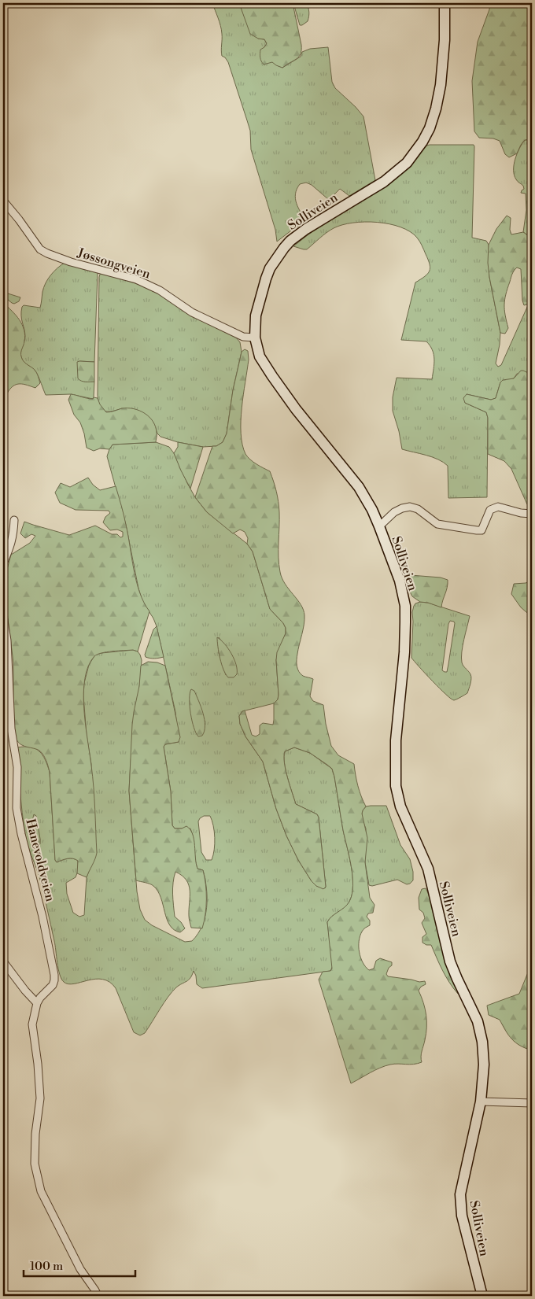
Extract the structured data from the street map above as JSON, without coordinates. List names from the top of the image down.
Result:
{
  "streets": {
    "street": ["Solliveien", "Jøssongveien", "Hanevoldveien"]
  },
  "crossings": [
    ["Solliveien", "Jøssongveien"]
  ],
  "scale_bar": "100 m"
}
